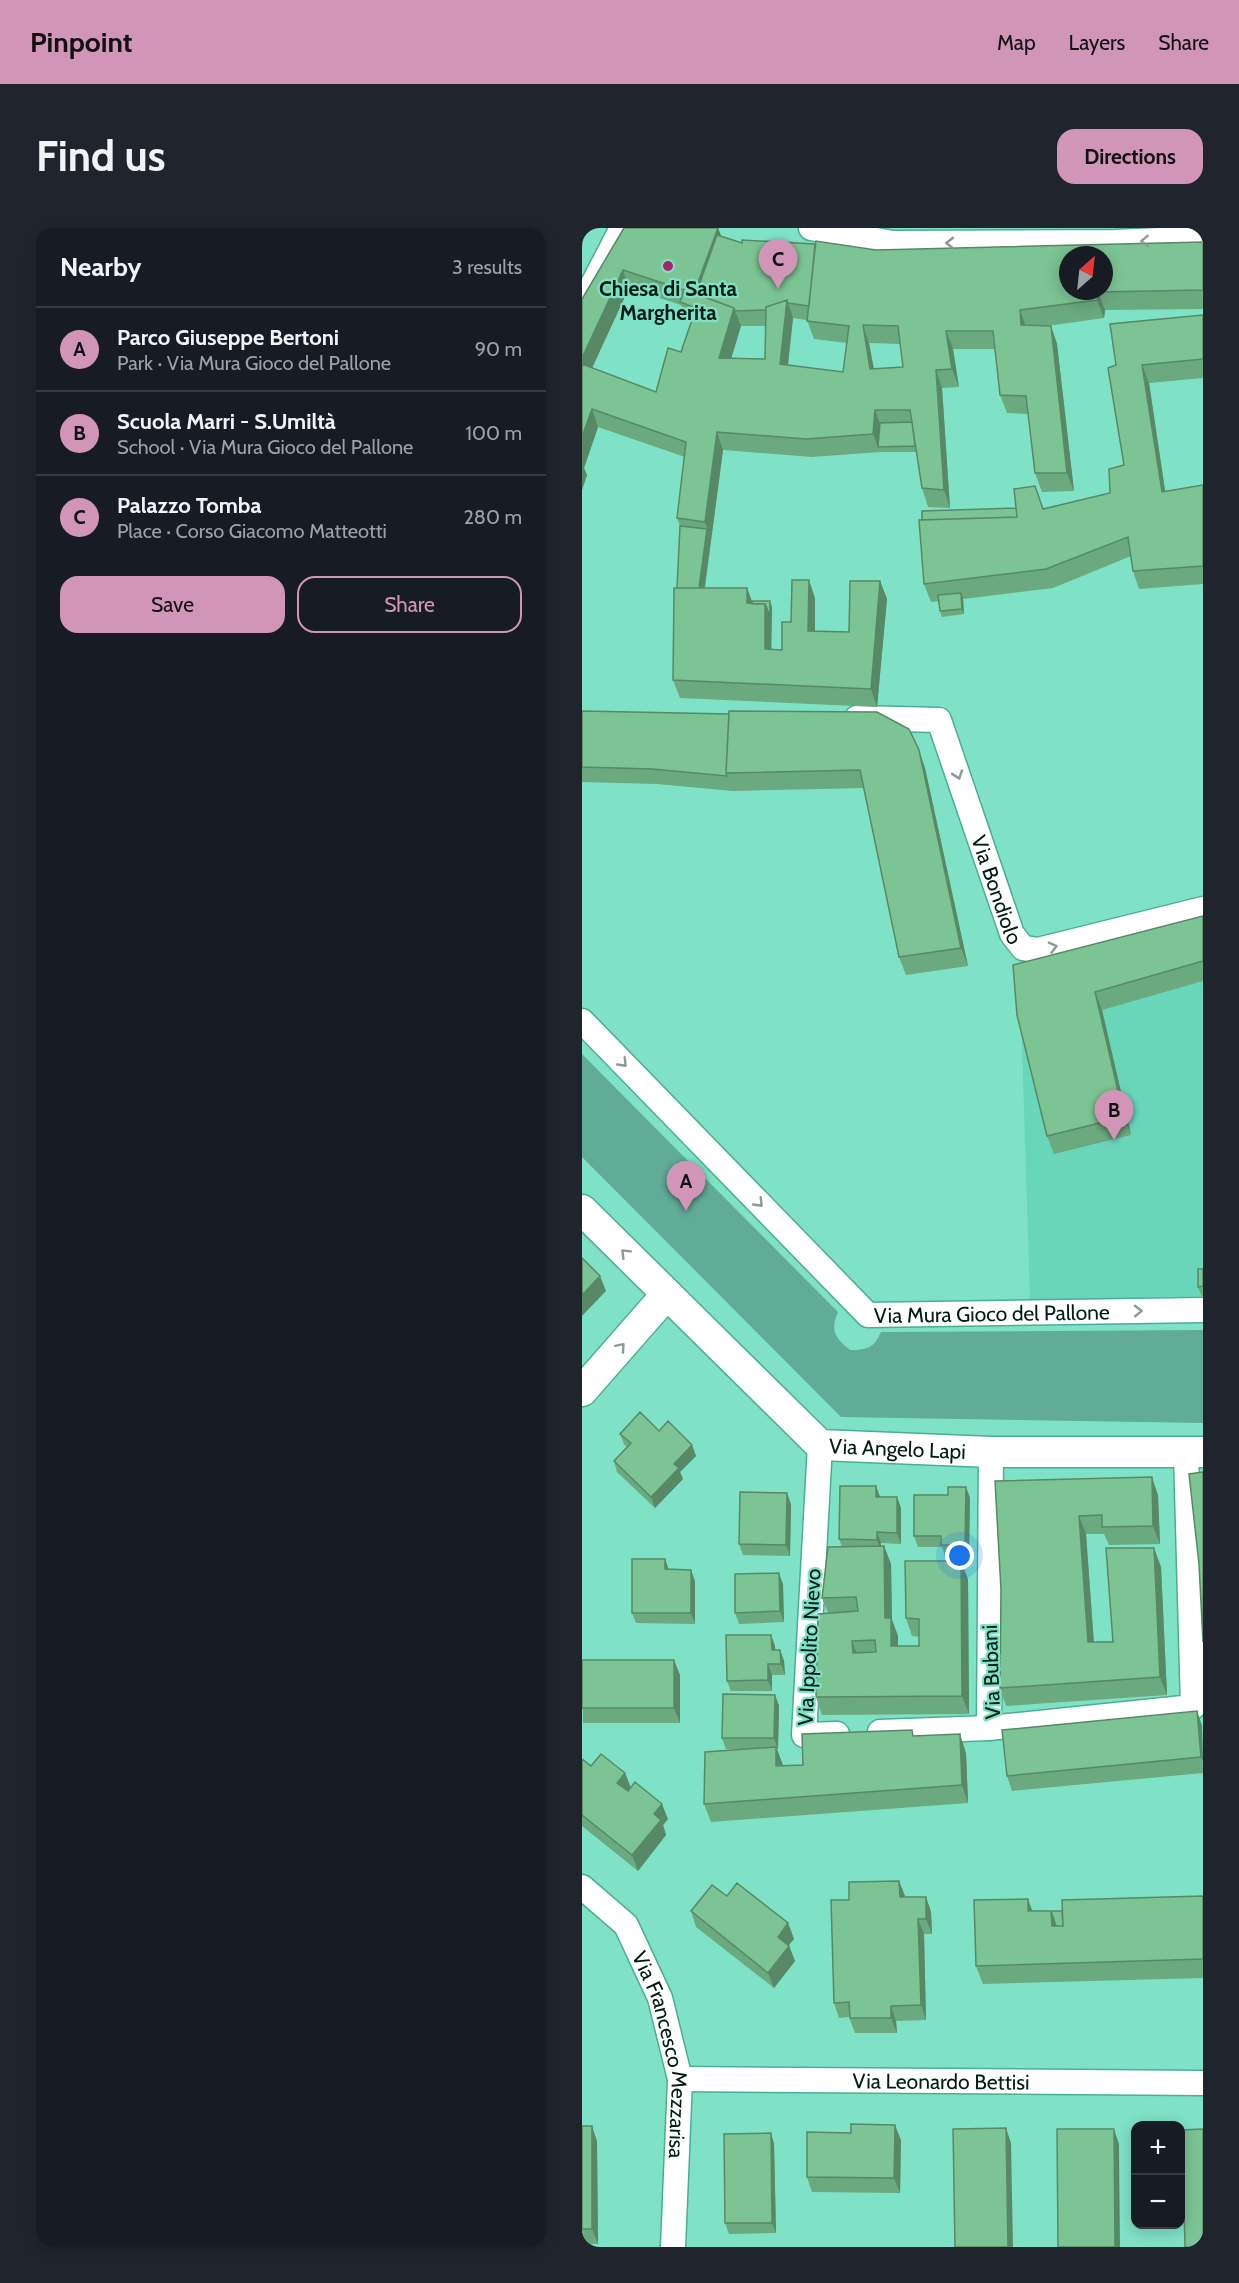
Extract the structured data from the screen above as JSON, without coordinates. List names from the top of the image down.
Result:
{
  "streets": {
    "street": [
      "Via Bondiolo",
      "Via Mura Gioco del Pallone",
      "Via Angelo Lapi",
      "Via Ippolito Nievo",
      "Via Bubani",
      "Via Francesco Mezzarisa",
      "Via Leonardo Bettisi"
    ]
  },
  "crossings": [
    ["Via Angelo Lapi", "Via Ippolito Nievo"],
    ["Via Angelo Lapi", "Via Bubani"],
    ["Via Ippolito Nievo", "Via Bubani"],
    ["Via Francesco Mezzarisa", "Via Leonardo Bettisi"]
  ],
  "one_way": ["Via Mura Gioco del Pallone"],
  "places": ["Chiesa di Santa Margherita"],
  "north": "top right",
  "page": {
    "header": "Pinpoint",
    "nav": ["Map", "Layers", "Share"],
    "buttons": [
      "Directions",
      ["Save", "Share"]
    ],
    "title": "Find us",
    "heading": ["Nearby", "3 results"],
    "pins": ["C", "B", "A"],
    "list": [
      {
        "mark": "A",
        "name": "Parco Giuseppe Bertoni",
        "note": "Park · Via Mura Gioco del Pallone",
        "value": "90 m"
      },
      {
        "mark": "B",
        "name": "Scuola Marri - S.Umiltà",
        "note": "School · Via Mura Gioco del Pallone",
        "value": "100 m"
      },
      {
        "mark": "C",
        "name": "Palazzo Tomba",
        "note": "Place · Corso Giacomo Matteotti",
        "value": "280 m"
      }
    ],
    "map_buttons": ["+", "−"]
  }
}
